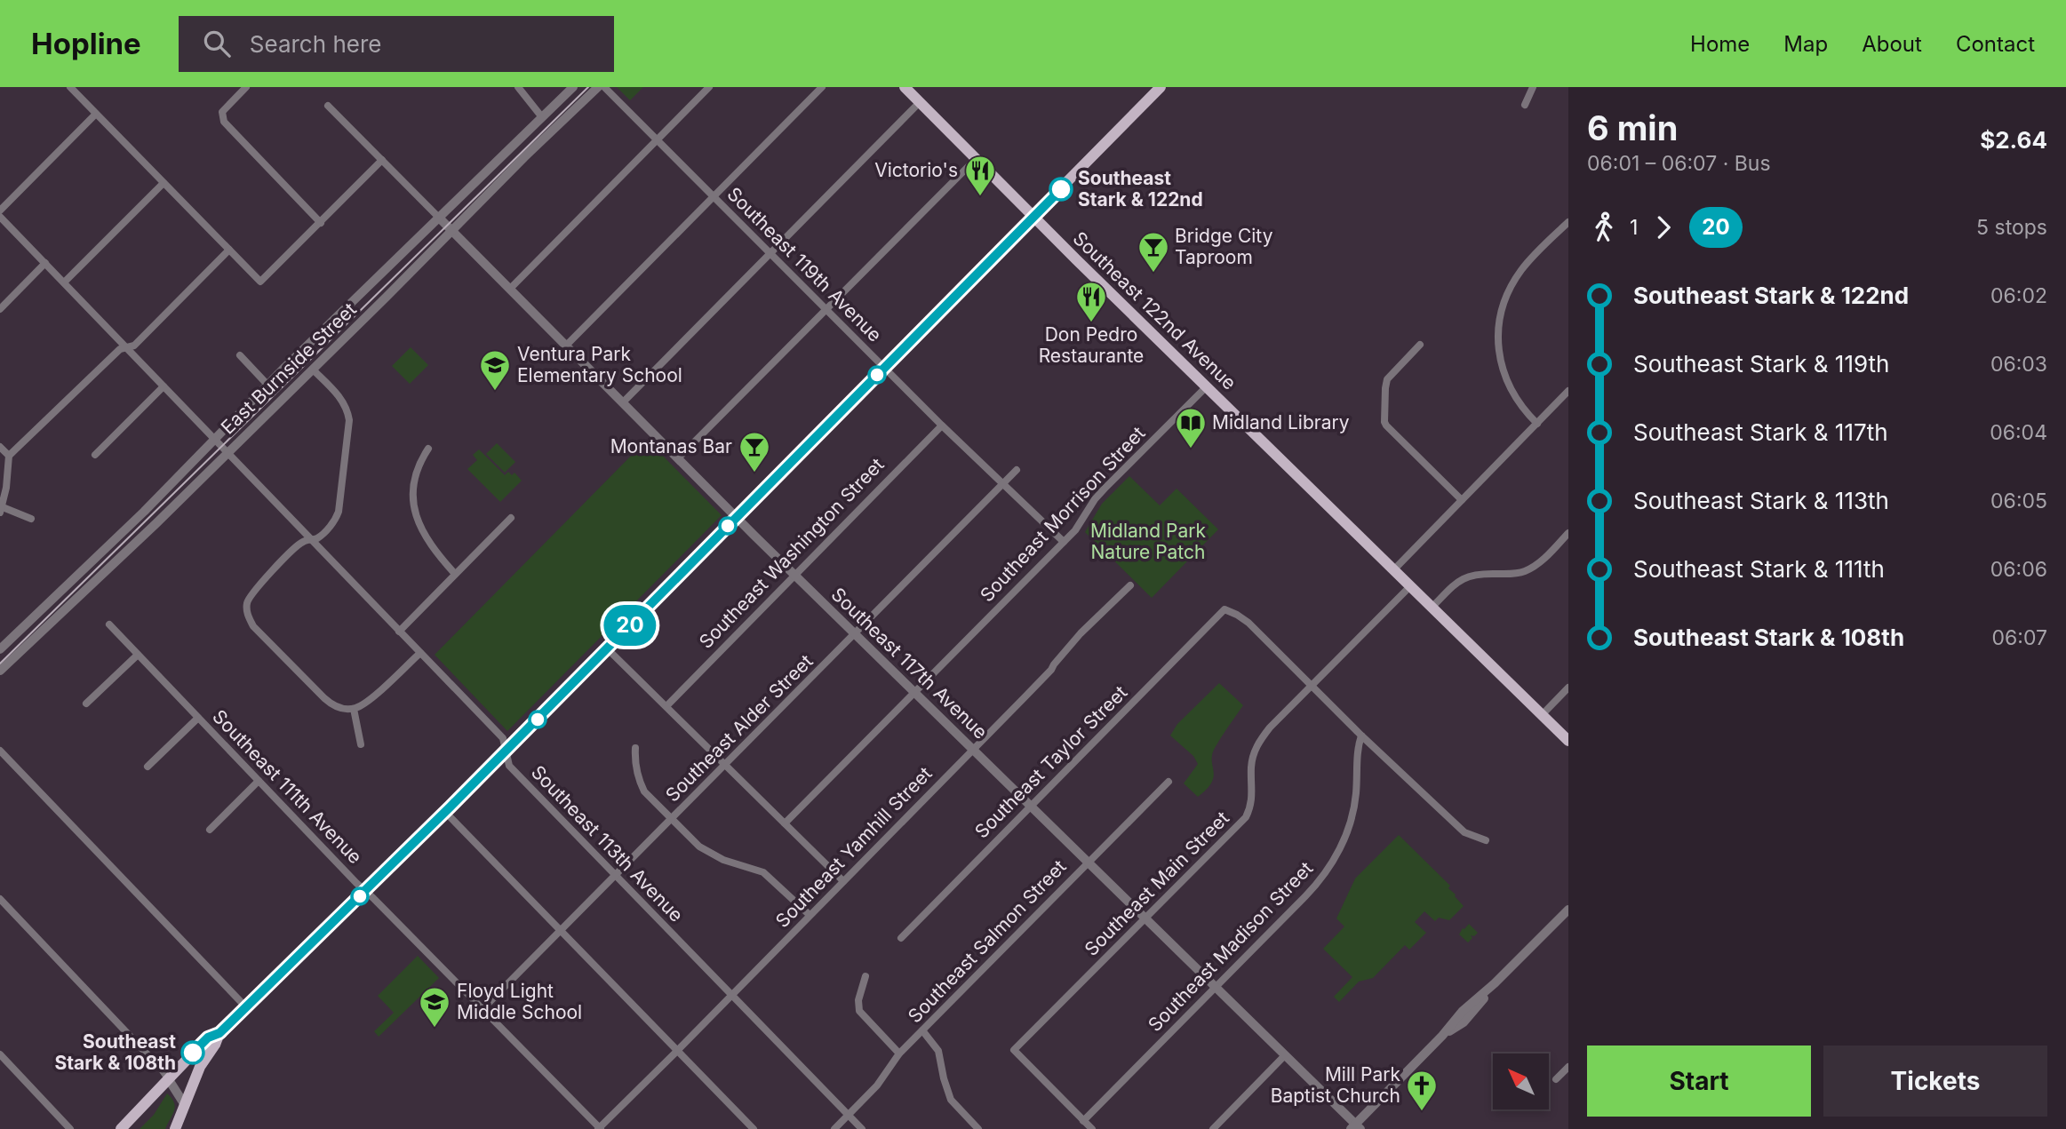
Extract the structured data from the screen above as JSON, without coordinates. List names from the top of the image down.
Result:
{
  "streets": {
    "main road": ["Southeast 122nd Avenue"],
    "street": [
      "Southeast 119th Avenue",
      "East Burnside Street",
      "Southeast Morrison Street",
      "Southeast Washington Street",
      "Southeast 117th Avenue",
      "Southeast Alder Street",
      "Southeast Taylor Street",
      "Southeast 111th Avenue",
      "Southeast 113th Avenue",
      "Southeast Yamhill Street",
      "Southeast Main Street",
      "Southeast Salmon Street",
      "Southeast Madison Street"
    ]
  },
  "crossings": [
    ["Southeast 119th Avenue", "Southeast Morrison Street"],
    ["Southeast 119th Avenue", "Southeast Washington Street"],
    ["Southeast 119th Avenue", "Southeast Alder Street"],
    ["Southeast 122nd Avenue", "Southeast Morrison Street"],
    ["Southeast 122nd Avenue", "Southeast Main Street"],
    ["East Burnside Street", "Southeast 117th Avenue"],
    ["East Burnside Street", "Southeast 113th Avenue"],
    ["Southeast Morrison Street", "Southeast 117th Avenue"],
    ["Southeast Washington Street", "Southeast 117th Avenue"],
    ["Southeast 117th Avenue", "Southeast Alder Street"],
    ["Southeast 117th Avenue", "Southeast Taylor Street"],
    ["Southeast 117th Avenue", "Southeast Yamhill Street"],
    ["Southeast 117th Avenue", "Southeast Main Street"],
    ["Southeast 117th Avenue", "Southeast Salmon Street"],
    ["Southeast 117th Avenue", "Southeast Madison Street"],
    ["Southeast Alder Street", "Southeast 111th Avenue"],
    ["Southeast Alder Street", "Southeast 113th Avenue"],
    ["Southeast Taylor Street", "Southeast Main Street"],
    ["Southeast 111th Avenue", "Southeast Yamhill Street"],
    ["Southeast 113th Avenue", "Southeast Yamhill Street"],
    ["Southeast 113th Avenue", "Southeast Salmon Street"],
    ["Southeast Main Street", "Southeast Madison Street"]
  ],
  "parks": ["Midland Park Nature Patch"],
  "places": {
    "other": ["Southeast Stark & 122nd", "Southeast Stark & 108th"],
    "restaurant": ["Victorio's", "Don Pedro Restaurante"],
    "bar": ["Bridge City Taproom", "Montanas Bar"],
    "school or university": ["Ventura Park Elementary School", "Floyd Light Middle School"],
    "library": ["Midland Library"],
    "church": ["Mill Park Baptist Church"]
  },
  "lines": ["bus line 20"],
  "north": "top left",
  "page": {
    "header": "Hopline",
    "search": "Search here",
    "nav": [
      "Home",
      "Map",
      "About",
      "Contact"
    ],
    "on_map": "20",
    "heading": ["6 min", "06:01 – 06:07 · Bus", "$2.64"],
    "legs": ["1", "20", "5 stops"],
    "list": [
      {
        "name": "Southeast Stark & 122nd",
        "value": "06:02"
      },
      {
        "name": "Southeast Stark & 119th",
        "value": "06:03"
      },
      {
        "name": "Southeast Stark & 117th",
        "value": "06:04"
      },
      {
        "name": "Southeast Stark & 113th",
        "value": "06:05"
      },
      {
        "name": "Southeast Stark & 111th",
        "value": "06:06"
      },
      {
        "name": "Southeast Stark & 108th",
        "value": "06:07"
      }
    ],
    "buttons": ["Start", "Tickets"]
  }
}
